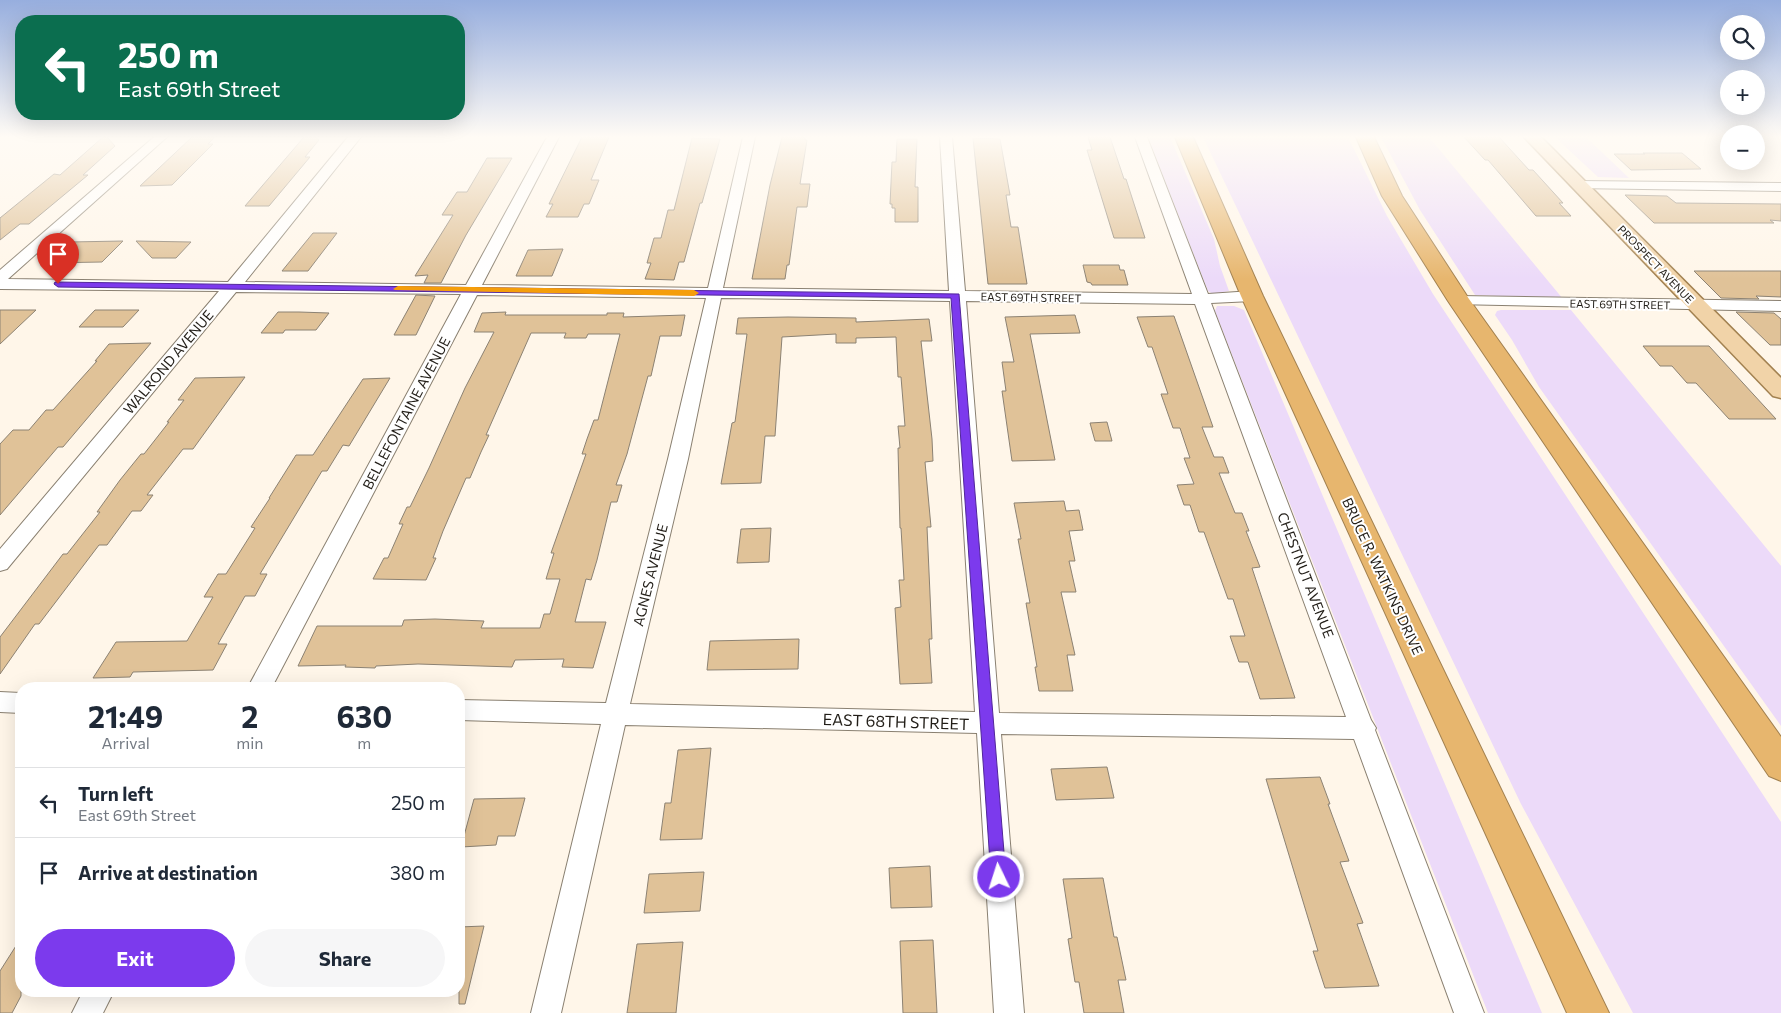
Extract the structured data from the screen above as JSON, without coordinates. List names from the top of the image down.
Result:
{
  "streets": {
    "highway": ["BRUCE R. WATKINS DRIVE"],
    "main road": ["PROSPECT AVENUE"],
    "street": [
      "EAST 69TH STREET",
      "WALROND AVENUE",
      "BELLEFONTAINE AVENUE",
      "AGNES AVENUE",
      "CHESTNUT AVENUE",
      "EAST 68TH STREET"
    ]
  },
  "crossings": [
    ["PROSPECT AVENUE", "EAST 69TH STREET"],
    ["EAST 69TH STREET", "WALROND AVENUE"],
    ["EAST 69TH STREET", "BELLEFONTAINE AVENUE"],
    ["EAST 69TH STREET", "AGNES AVENUE"],
    ["EAST 69TH STREET", "CHESTNUT AVENUE"],
    ["EAST 69TH STREET", "BRUCE R. WATKINS DRIVE"],
    ["AGNES AVENUE", "EAST 68TH STREET"],
    ["CHESTNUT AVENUE", "EAST 68TH STREET"]
  ],
  "page": {
    "map_buttons": ["+", "−"],
    "turn": ["250 m", "East 69th Street"],
    "eta": [
      "21:49",
      "Arrival",
      "2",
      "min",
      "630",
      "m"
    ],
    "list": [
      {
        "name": "Turn left",
        "note": "East 69th Street",
        "value": "250 m"
      },
      {
        "name": "Arrive at destination",
        "value": "380 m"
      }
    ],
    "buttons": ["Exit", "Share"]
  }
}
